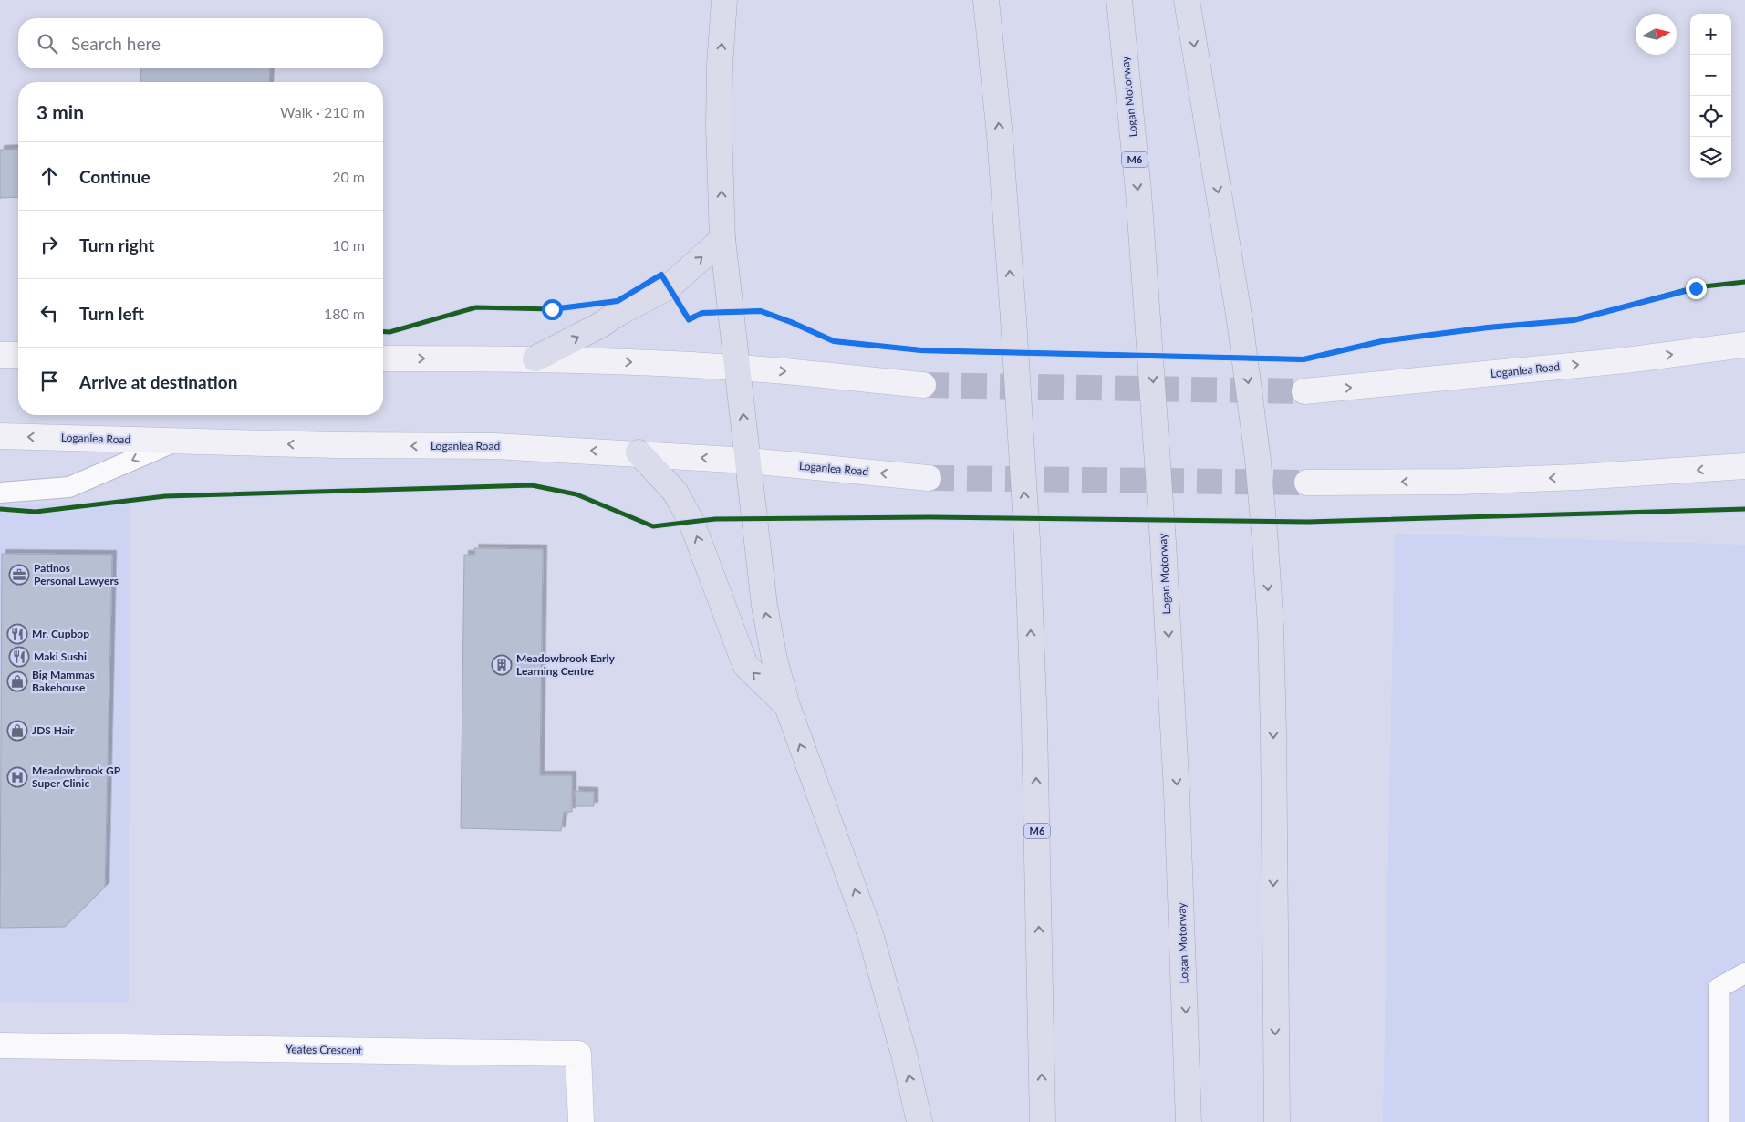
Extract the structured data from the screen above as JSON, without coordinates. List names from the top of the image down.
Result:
{
  "streets": {
    "highway": ["Logan Motorway", "M6"],
    "main road": ["Loganlea Road"],
    "street": ["Yeates Crescent"]
  },
  "places": {
    "office": ["Patinos Personal Lawyers"],
    "restaurant": ["Mr. Cupbop", "Maki Sushi"],
    "building": ["Meadowbrook Early Learning Centre"],
    "shop": ["Big Mammas Bakehouse", "JDS Hair"],
    "hospital": ["Meadowbrook GP Super Clinic"]
  },
  "north": "right",
  "page": {
    "map_buttons": ["+", "−"],
    "search": "Search here",
    "heading": ["3 min", "Walk · 210 m"],
    "list": [
      ["Continue", "20 m"],
      ["Turn right", "10 m"],
      ["Turn left", "180 m"],
      "Arrive at destination"
    ]
  }
}
